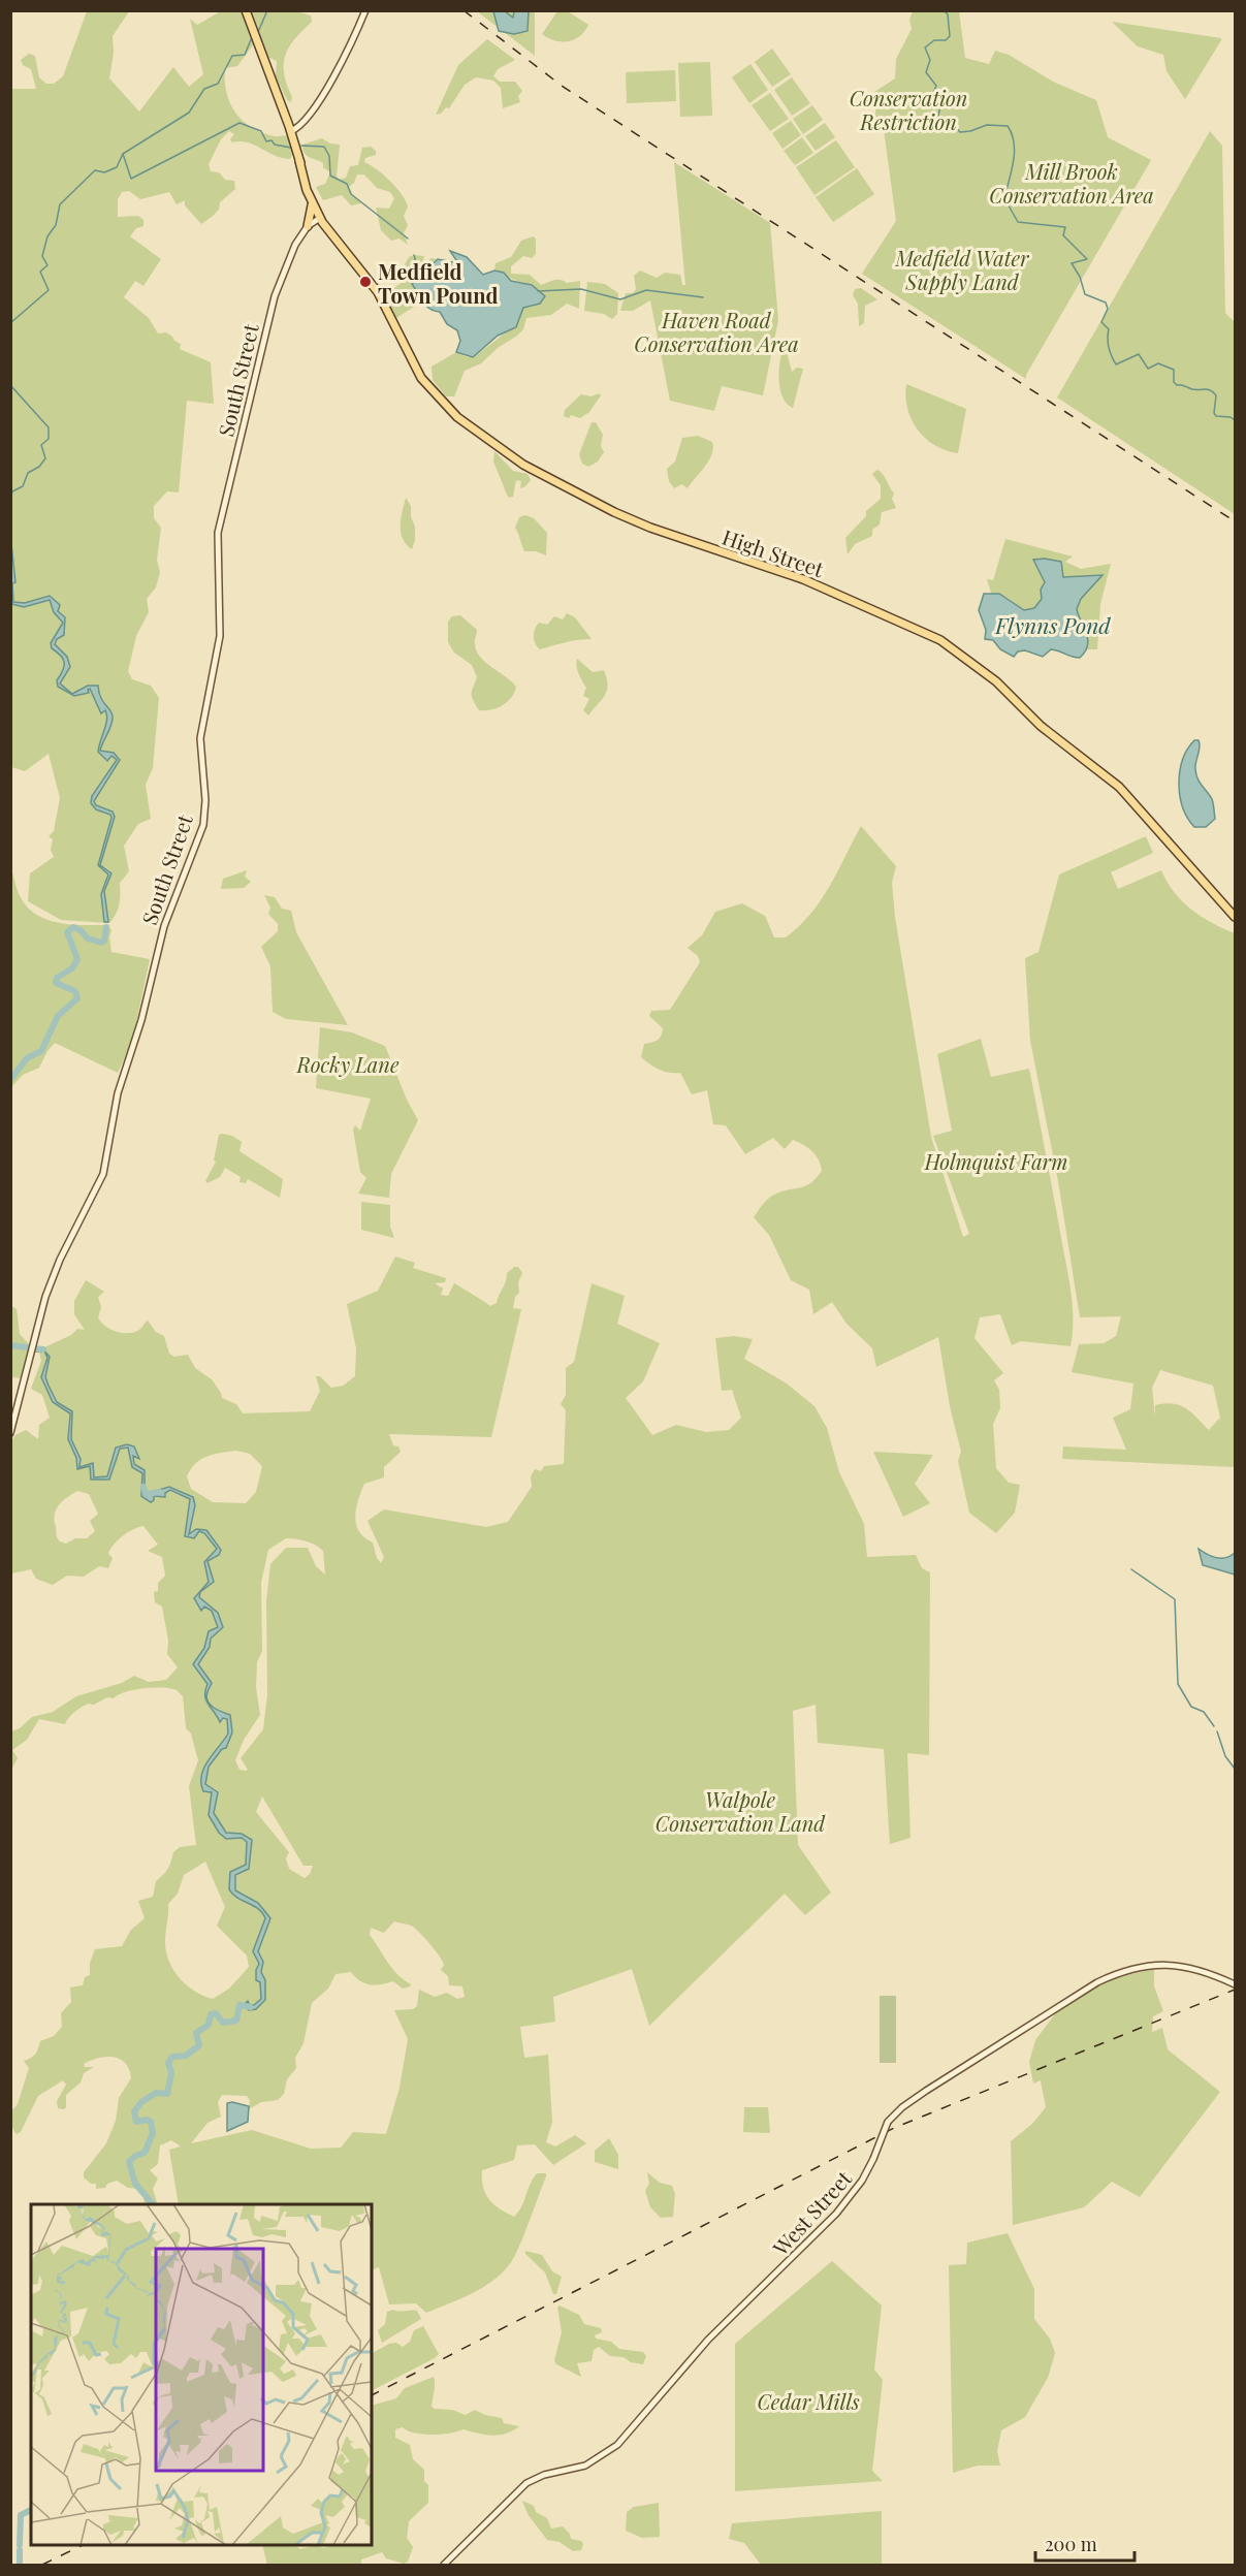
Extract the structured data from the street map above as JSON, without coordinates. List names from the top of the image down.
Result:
{
  "streets": {
    "main road": ["South Street", "High Street", "West Street"]
  },
  "crossings": [
    ["South Street", "High Street"]
  ],
  "water": ["Flynns Pond"],
  "parks": [
    "Conservation Restriction",
    "Mill Brook Conservation Area",
    "Medfield Water Supply Land",
    "Haven Road Conservation Area",
    "Rocky Lane",
    "Holmquist Farm",
    "Walpole Conservation Land",
    "Cedar Mills"
  ],
  "places": ["Medfield Town Pound"],
  "scale_bar": "200 m"
}
